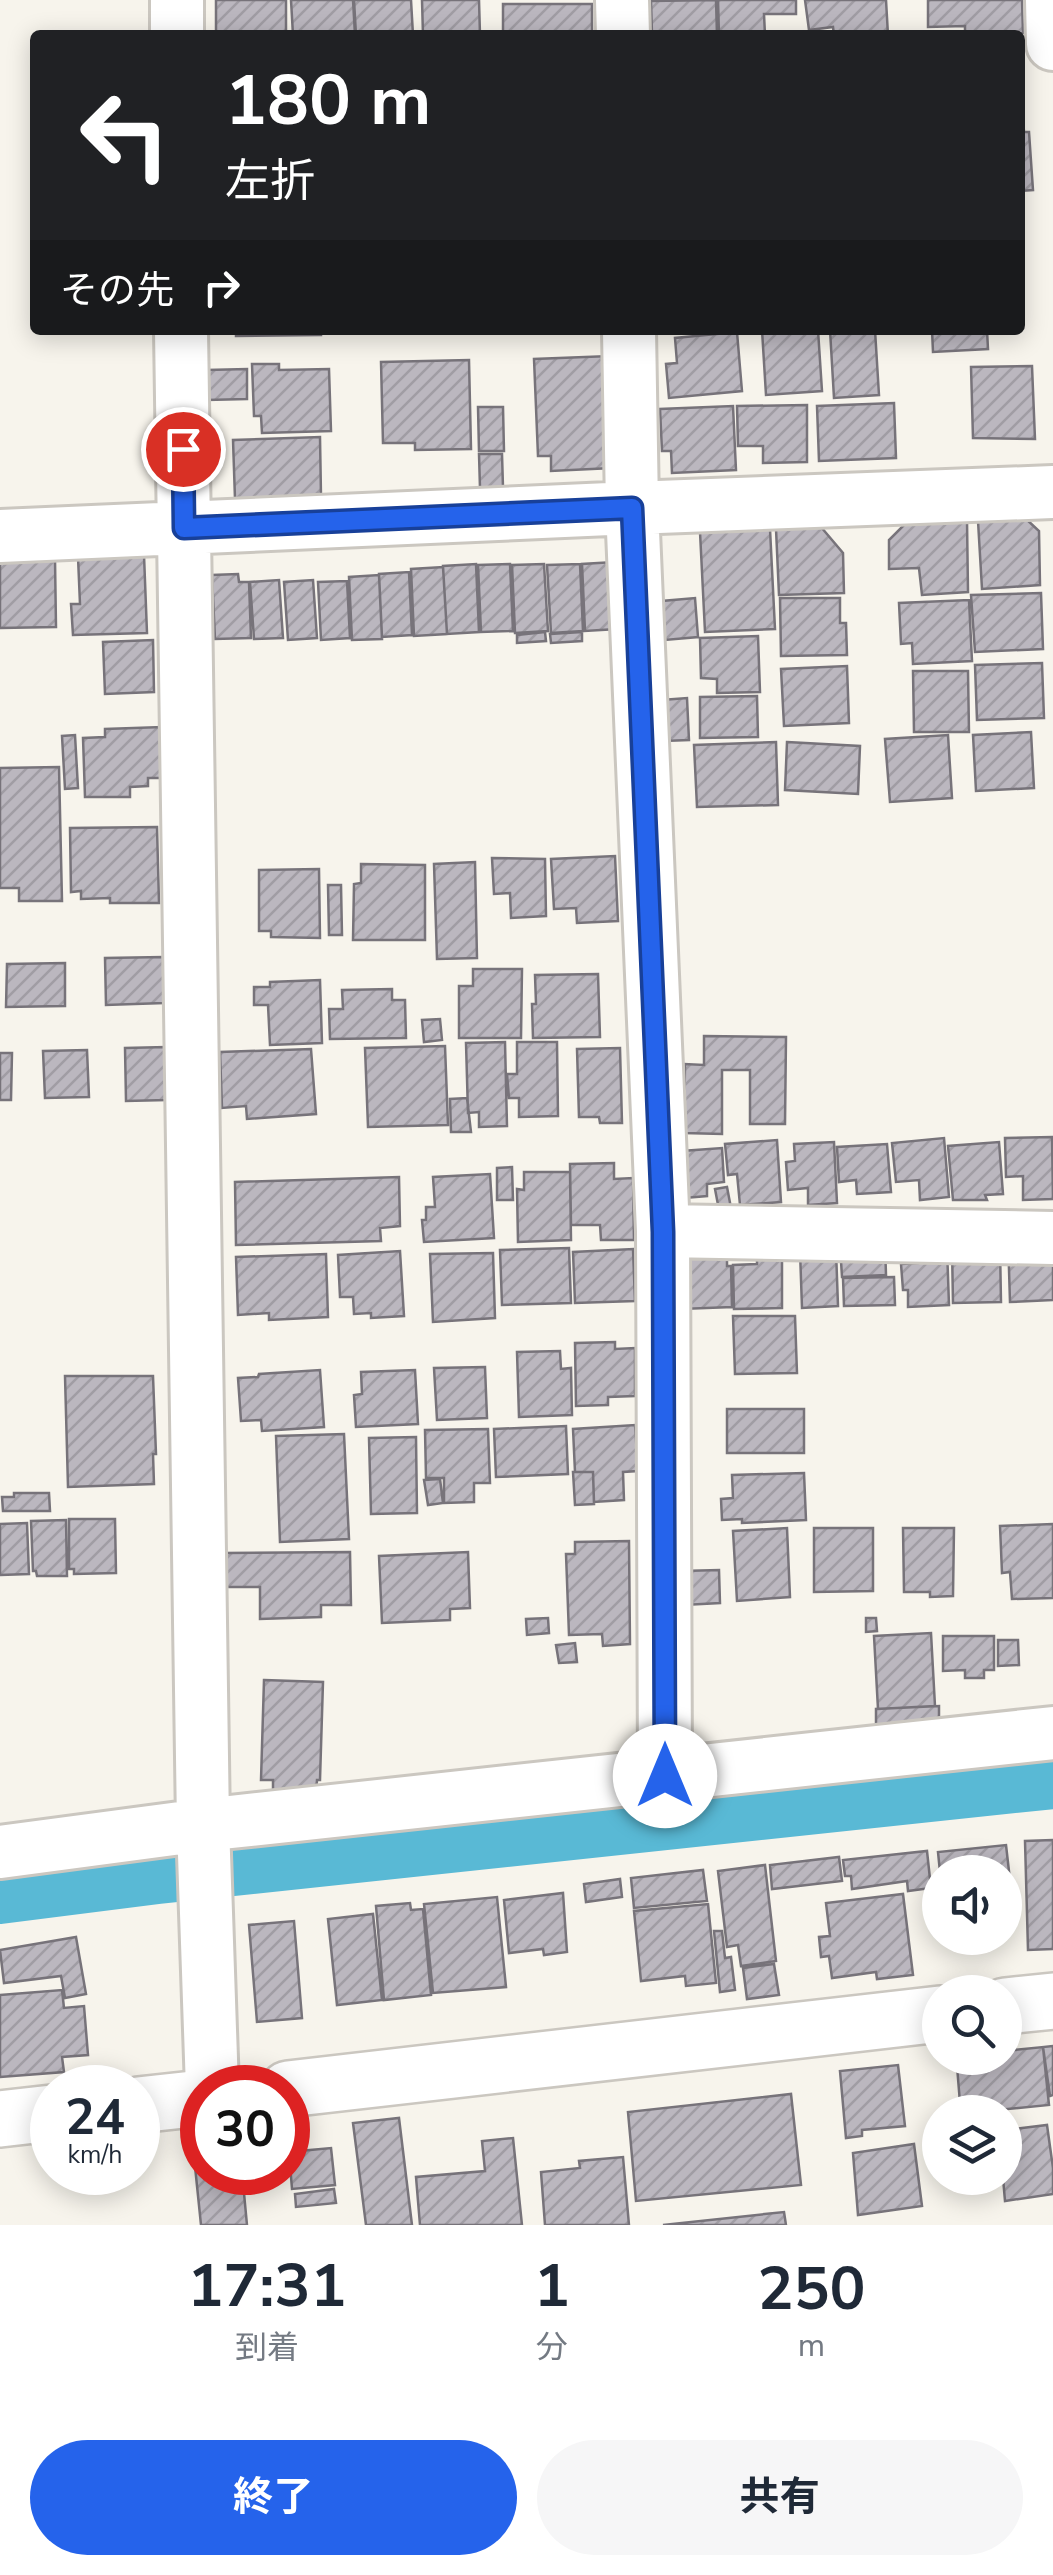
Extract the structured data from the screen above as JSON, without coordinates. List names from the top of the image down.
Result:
{
  "page": {
    "turn": ["180 m", "左折"],
    "then": "その先",
    "speed": "24 km/h",
    "limit": "30",
    "eta": [
      "17:31",
      "到着",
      "1",
      "分",
      "250",
      "m"
    ],
    "buttons": ["終了", "共有"]
  }
}
